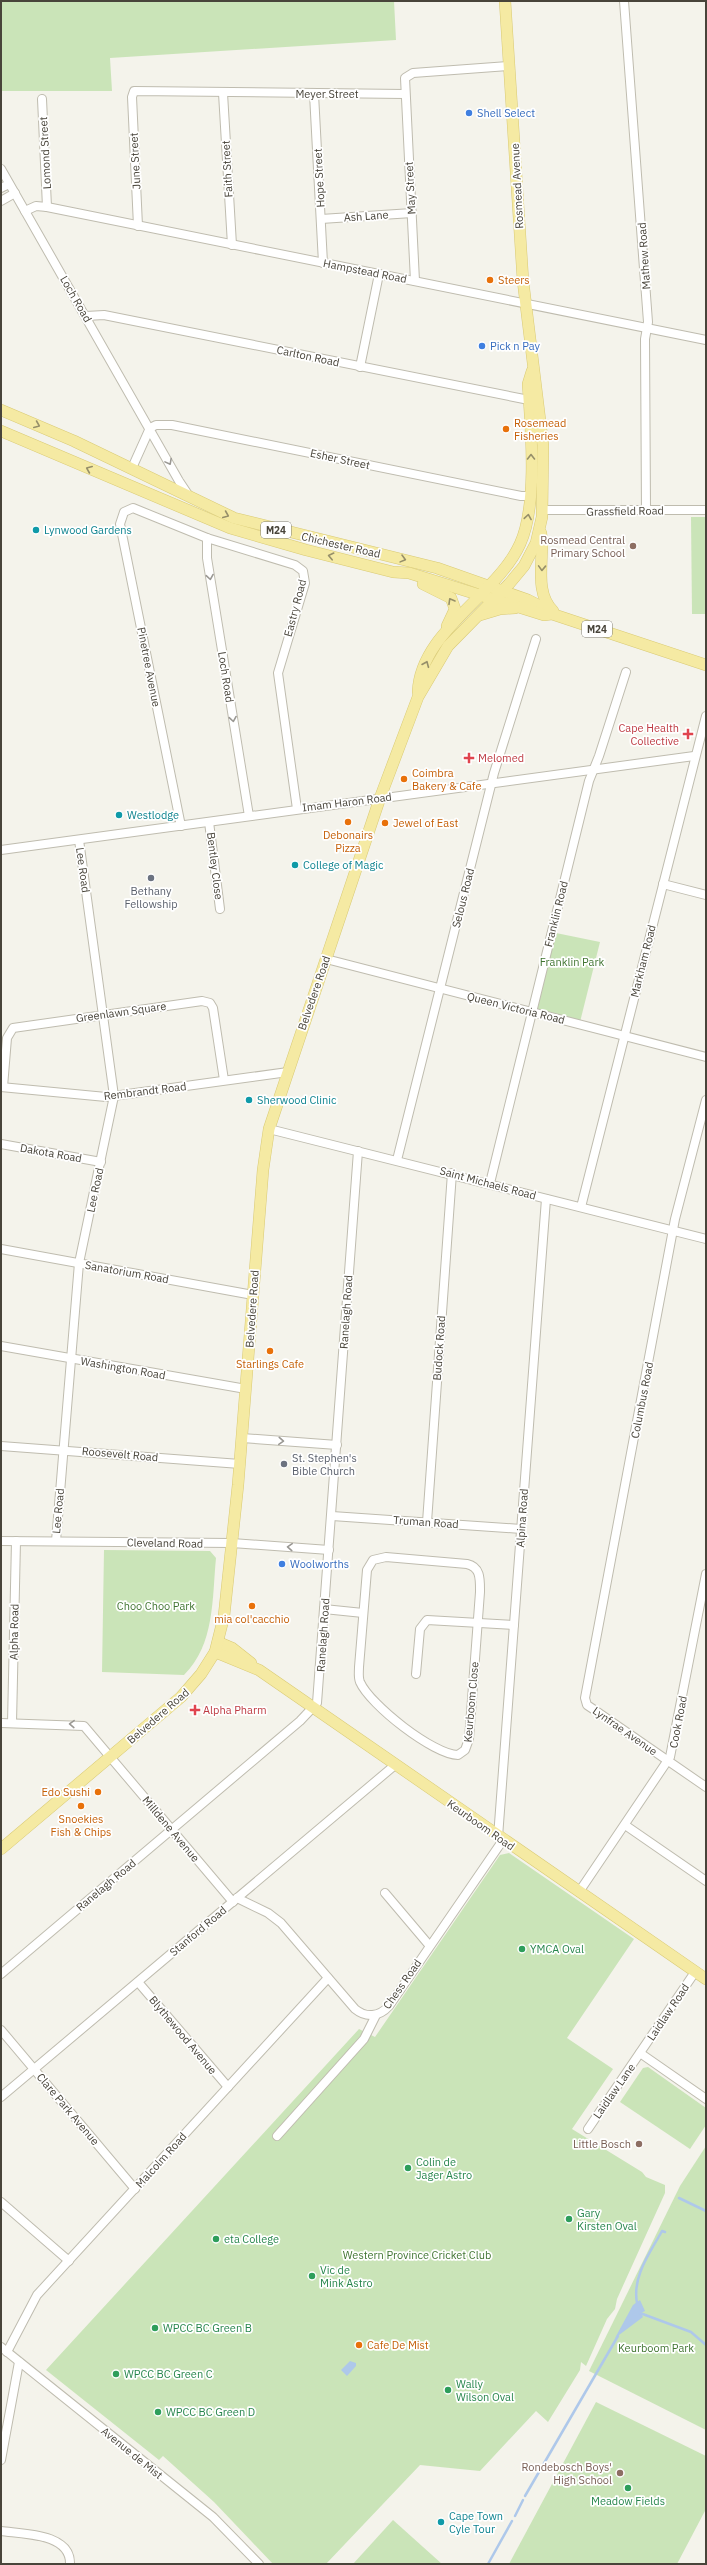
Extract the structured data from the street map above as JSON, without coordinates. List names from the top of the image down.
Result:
{
  "streets": {
    "main road": [
      "Rosmead Avenue",
      "M24",
      "Chichester Road",
      "Belvedere Road",
      "Keurboom Road"
    ],
    "street": [
      "Meyer Street",
      "Lomond Street",
      "June Street",
      "Faith Street",
      "Hope Street",
      "May Street",
      "Ash Lane",
      "Mathew Road",
      "Hampstead Road",
      "Loch Road",
      "Carlton Road",
      "Esher Street",
      "Grassfield Road",
      "Eastry Road",
      "Pinetree Avenue",
      "Imam Haron Road",
      "Bentley Close",
      "Lee Road",
      "Selous Road",
      "Franklin Road",
      "Markham Road",
      "Queen Victoria Road",
      "Greenlawn Square",
      "Rembrandt Road",
      "Dakota Road",
      "Saint Michaels Road",
      "Sanatorium Road",
      "Ranelagh Road",
      "Budock Road",
      "Washington Road",
      "Columbus Road",
      "Roosevelt Road",
      "Alpina Road",
      "Truman Road",
      "Cleveland Road",
      "Alpha Road",
      "Keurboom Close",
      "Cook Road",
      "Lynfrae Avenue",
      "Milldene Avenue",
      "Stanford Road",
      "Chess Road",
      "Laidlaw Road",
      "Blythewood Avenue",
      "Laidlaw Lane",
      "Clare Park Avenue",
      "Malcolm Road",
      "Avenue de Mist"
    ]
  },
  "crossings": [
    ["Meyer Street", "June Street"],
    ["Meyer Street", "Faith Street"],
    ["Meyer Street", "Hope Street"],
    ["Meyer Street", "May Street"],
    ["Lomond Street", "Hampstead Road"],
    ["June Street", "Hampstead Road"],
    ["Faith Street", "Hampstead Road"],
    ["Hope Street", "Ash Lane"],
    ["Hope Street", "Hampstead Road"],
    ["Rosmead Avenue", "Hampstead Road"],
    ["Rosmead Avenue", "Carlton Road"],
    ["Rosmead Avenue", "Esher Street"],
    ["Rosmead Avenue", "Grassfield Road"],
    ["Rosmead Avenue", "Chichester Road"],
    ["Rosmead Avenue", "Belvedere Road"],
    ["May Street", "Ash Lane"],
    ["May Street", "Hampstead Road"],
    ["Mathew Road", "Hampstead Road"],
    ["Mathew Road", "Grassfield Road"],
    ["Hampstead Road", "Loch Road"],
    ["Loch Road", "Carlton Road"],
    ["Loch Road", "Esher Street"],
    ["Loch Road", "Chichester Road"],
    ["Loch Road", "Eastry Road"],
    ["Loch Road", "Imam Haron Road"],
    ["Chichester Road", "Belvedere Road"],
    ["Eastry Road", "Pinetree Avenue"],
    ["Eastry Road", "Imam Haron Road"],
    ["Pinetree Avenue", "Imam Haron Road"],
    ["Imam Haron Road", "Bentley Close"],
    ["Imam Haron Road", "Lee Road"],
    ["Imam Haron Road", "Selous Road"],
    ["Imam Haron Road", "Franklin Road"],
    ["Imam Haron Road", "Markham Road"],
    ["Imam Haron Road", "Belvedere Road"],
    ["Lee Road", "Greenlawn Square"],
    ["Lee Road", "Rembrandt Road"],
    ["Lee Road", "Dakota Road"],
    ["Lee Road", "Sanatorium Road"],
    ["Lee Road", "Washington Road"],
    ["Lee Road", "Roosevelt Road"],
    ["Lee Road", "Cleveland Road"],
    ["Selous Road", "Queen Victoria Road"],
    ["Selous Road", "Saint Michaels Road"],
    ["Franklin Road", "Queen Victoria Road"],
    ["Franklin Road", "Saint Michaels Road"],
    ["Markham Road", "Queen Victoria Road"],
    ["Markham Road", "Saint Michaels Road"],
    ["Belvedere Road", "Queen Victoria Road"],
    ["Belvedere Road", "Rembrandt Road"],
    ["Belvedere Road", "Saint Michaels Road"],
    ["Belvedere Road", "Sanatorium Road"],
    ["Belvedere Road", "Washington Road"],
    ["Belvedere Road", "Roosevelt Road"],
    ["Belvedere Road", "Cleveland Road"],
    ["Belvedere Road", "Keurboom Road"],
    ["Belvedere Road", "Milldene Avenue"],
    ["Greenlawn Square", "Rembrandt Road"],
    ["Saint Michaels Road", "Ranelagh Road"],
    ["Saint Michaels Road", "Budock Road"],
    ["Saint Michaels Road", "Columbus Road"],
    ["Saint Michaels Road", "Alpina Road"],
    ["Ranelagh Road", "Truman Road"],
    ["Ranelagh Road", "Cleveland Road"],
    ["Ranelagh Road", "Keurboom Road"],
    ["Ranelagh Road", "Milldene Avenue"],
    ["Budock Road", "Truman Road"],
    ["Columbus Road", "Lynfrae Avenue"],
    ["Alpina Road", "Truman Road"],
    ["Alpina Road", "Keurboom Road"],
    ["Alpina Road", "Chess Road"],
    ["Cleveland Road", "Alpha Road"],
    ["Alpha Road", "Milldene Avenue"],
    ["Cook Road", "Lynfrae Avenue"],
    ["Cook Road", "Keurboom Road"],
    ["Keurboom Road", "Stanford Road"],
    ["Keurboom Road", "Chess Road"],
    ["Keurboom Road", "Laidlaw Road"],
    ["Milldene Avenue", "Stanford Road"],
    ["Milldene Avenue", "Chess Road"],
    ["Milldene Avenue", "Malcolm Road"],
    ["Stanford Road", "Blythewood Avenue"],
    ["Stanford Road", "Clare Park Avenue"],
    ["Laidlaw Road", "Laidlaw Lane"],
    ["Blythewood Avenue", "Malcolm Road"],
    ["Clare Park Avenue", "Malcolm Road"],
    ["Malcolm Road", "Avenue de Mist"]
  ],
  "one_way": ["Loch Road"],
  "parks": [
    "Franklin Park",
    "Choo Choo Park",
    "Western Province Cricket Club",
    "Keurboom Park"
  ],
  "places": {
    "other": [
      "Shell Select",
      "Steers",
      "Pick n Pay",
      "Rosemead Fisheries",
      "Lynwood Gardens",
      "Rosmead Central Primary School",
      "Coimbra Bakery & Cafe",
      "Westlodge",
      "Debonairs Pizza",
      "Jewel of East",
      "College of Magic",
      "Bethany Fellowship",
      "Sherwood Clinic",
      "Starlings Cafe",
      "St. Stephen's Bible Church",
      "Woolworths",
      "mia col'cacchio",
      "Edo Sushi",
      "Snoekies Fish & Chips",
      "YMCA Oval",
      "Little Bosch",
      "Colin de Jager Astro",
      "Gary Kirsten Oval",
      "eta College",
      "Vic de Mink Astro",
      "WPCC BC Green B",
      "Cafe De Mist",
      "WPCC BC Green C",
      "Wally Wilson Oval",
      "WPCC BC Green D",
      "Rondebosch Boys' High School",
      "Meadow Fields",
      "Cape Town Cyle Tour"
    ],
    "health": ["Cape Health Collective", "Melomed", "Alpha Pharm"]
  }
}
